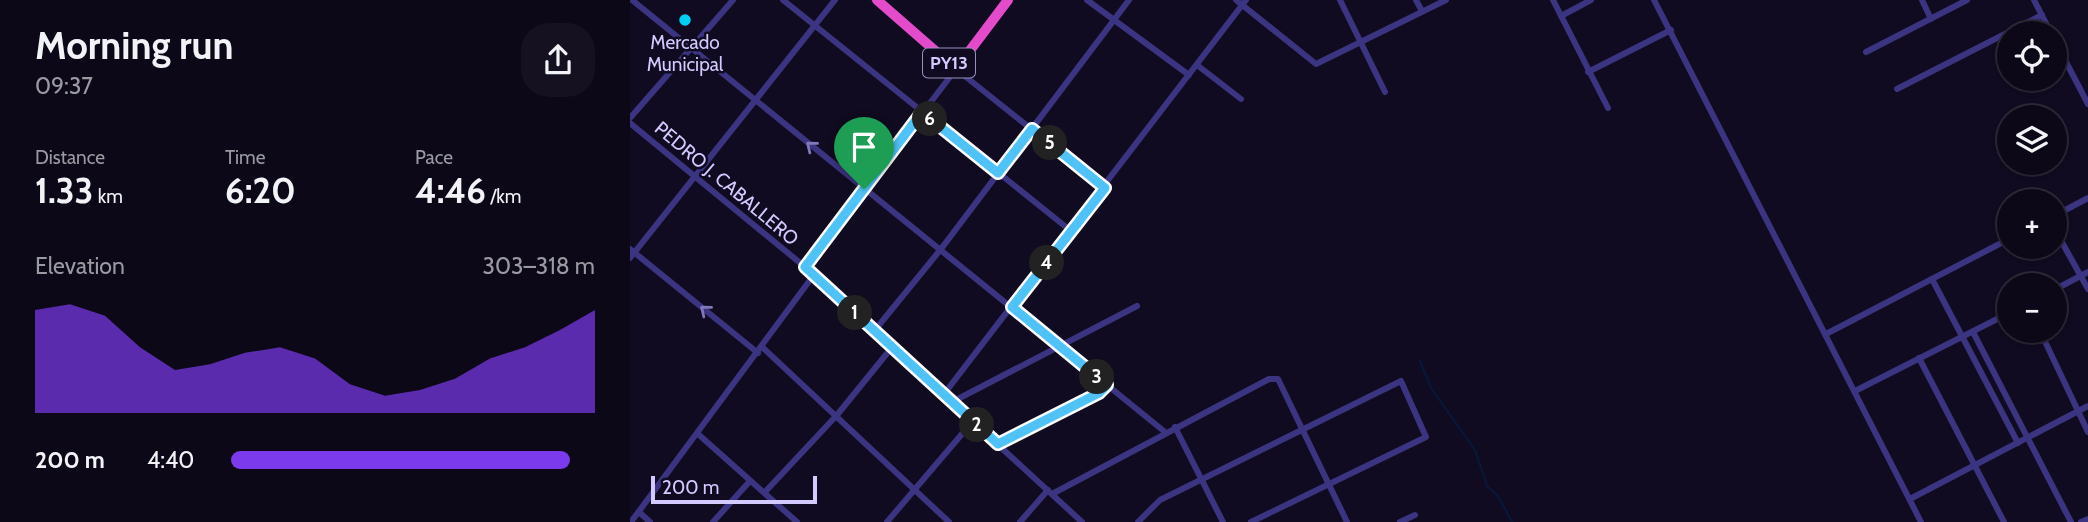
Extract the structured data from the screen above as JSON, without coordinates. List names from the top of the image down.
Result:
{
  "streets": {
    "highway": ["PY13"],
    "street": ["PEDRO J. CABALLERO"]
  },
  "places": ["Mercado Municipal"],
  "scale_bar": "200 m",
  "page": {
    "heading": ["Morning run", "09:37"],
    "map_buttons": ["+", "−"],
    "pins": [
      "6",
      "5",
      "4",
      "1",
      "3",
      "2"
    ],
    "stats": [
      ["Distance", "1.33 km"],
      ["Time", "6:20"],
      ["Pace", "4:46 /km"]
    ],
    "chart": ["Elevation", "303–318 m"],
    "list": [
      {
        "name": "200 m",
        "note": "4:40"
      }
    ],
    "scale": "200 m"
  }
}
